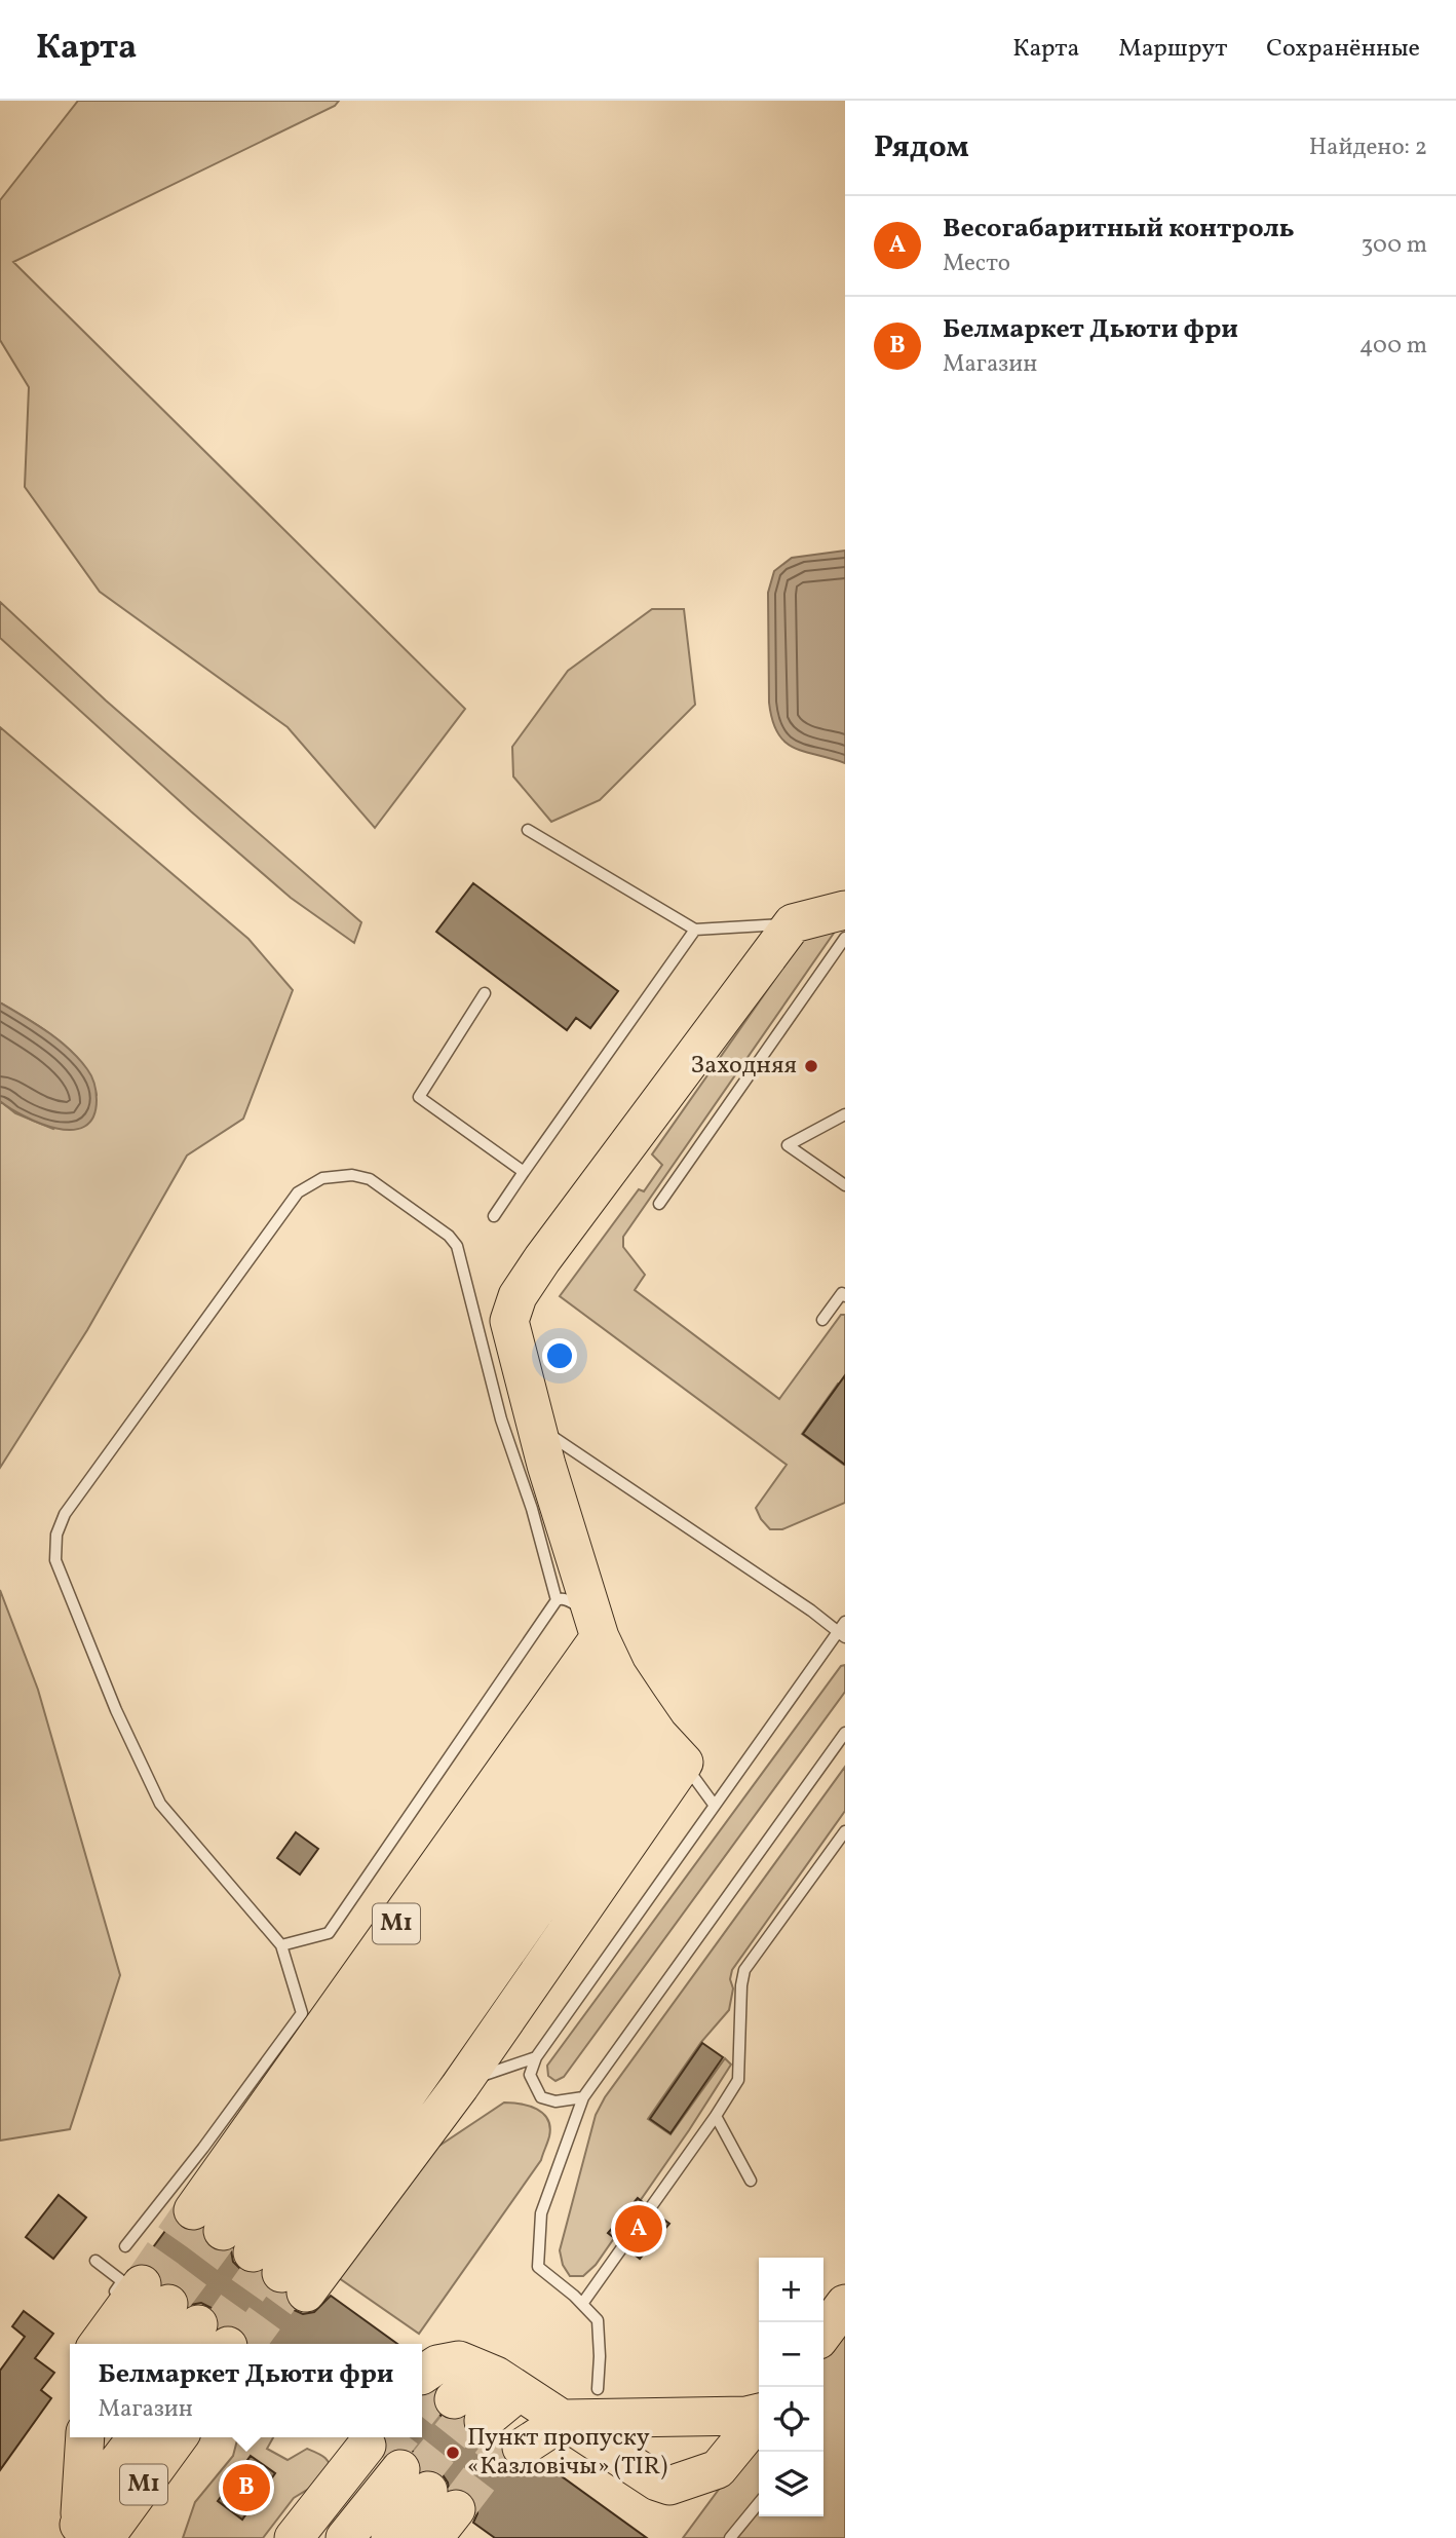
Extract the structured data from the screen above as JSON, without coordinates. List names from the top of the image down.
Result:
{
  "streets": {
    "highway": ["М1"]
  },
  "places": ["Заходняя", "Пункт пропуску «Казловічы» (TIR)"],
  "page": {
    "header": "Карта",
    "nav": ["Карта", "Маршрут", "Сохранённые"],
    "heading": ["Рядом", "Найдено: 2"],
    "list": [
      {
        "mark": "A",
        "name": "Весогабаритный контроль",
        "note": "Место",
        "value": "300 m"
      },
      {
        "mark": "B",
        "name": "Белмаркет Дьюти фри",
        "note": "Магазин",
        "value": "400 m"
      }
    ],
    "pins": ["A", "B"],
    "map_buttons": ["+", "−"],
    "popup": ["Белмаркет Дьюти фри", "Магазин"]
  }
}
